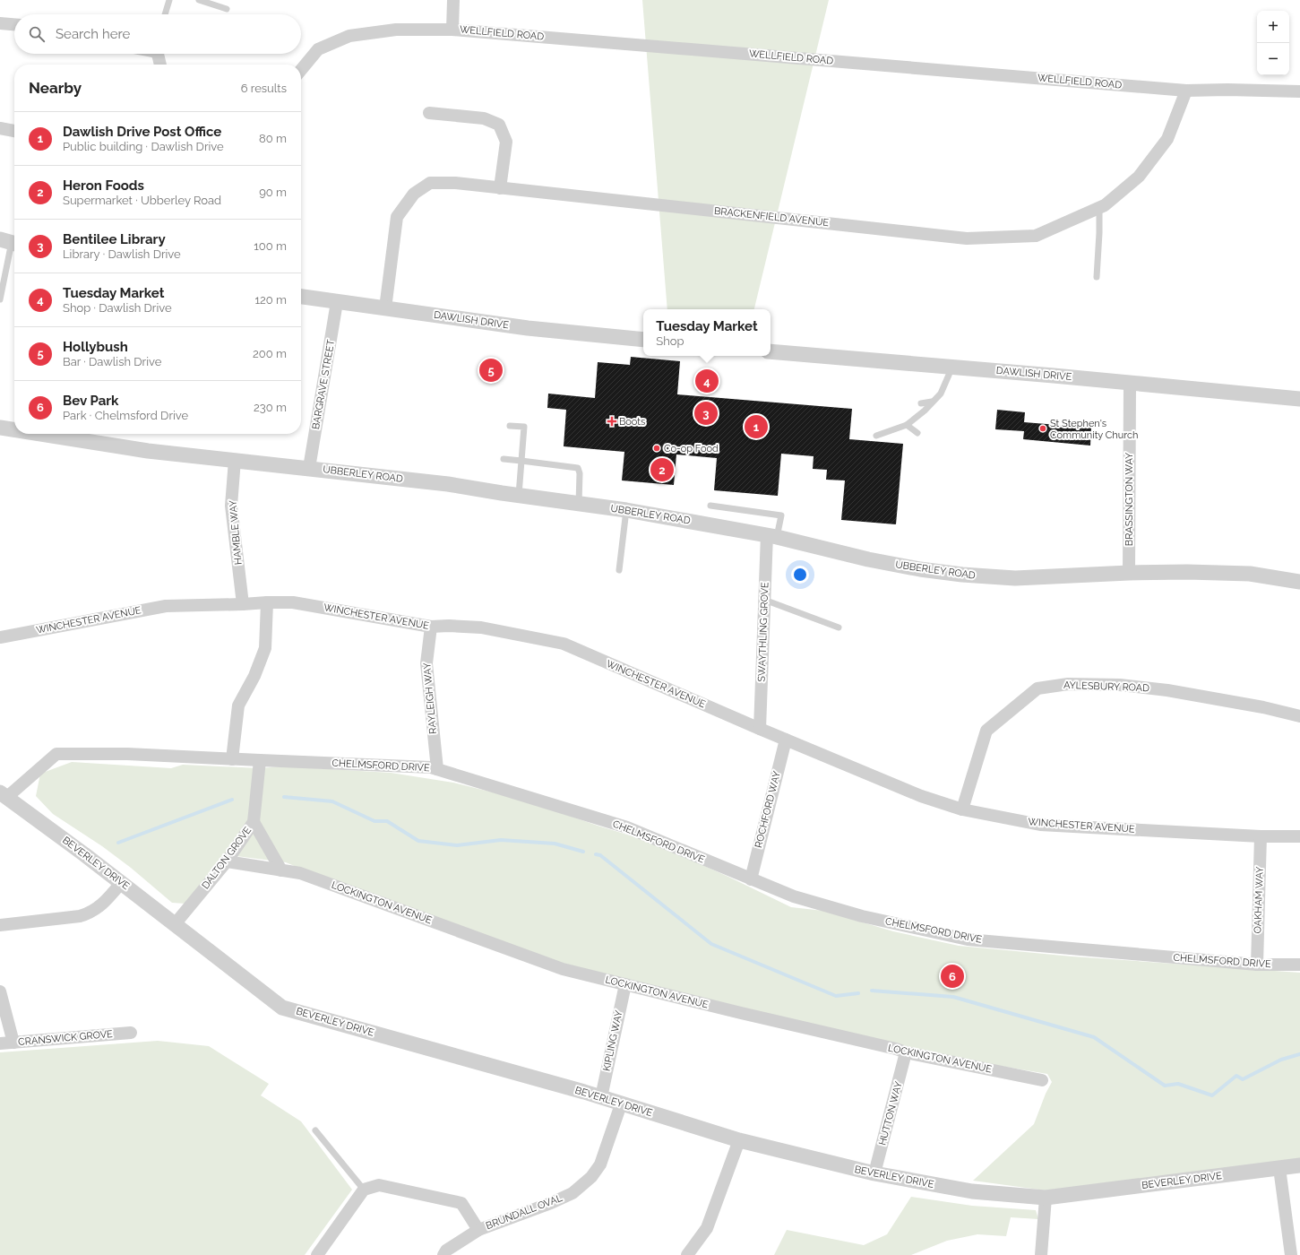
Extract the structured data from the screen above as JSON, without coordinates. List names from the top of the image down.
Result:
{
  "streets": {
    "street": [
      "WELLFIELD ROAD",
      "BRACKENFIELD AVENUE",
      "DAWLISH DRIVE",
      "BARGRAVE STREET",
      "UBBERLEY ROAD",
      "BRASSINGTON WAY",
      "HAMBLE WAY",
      "WINCHESTER AVENUE",
      "SWAYTHLING GROVE",
      "AYLESBURY ROAD",
      "RAYLEIGH WAY",
      "CHELMSFORD DRIVE",
      "ROCHFORD WAY",
      "DALTON GROVE",
      "BEVERLEY DRIVE",
      "OAKHAM WAY",
      "LOCKINGTON AVENUE",
      "CRANSWICK GROVE",
      "KIPLING WAY",
      "HUTTON WAY",
      "BRUNDALL OVAL"
    ]
  },
  "crossings": [
    ["WELLFIELD ROAD", "BRACKENFIELD AVENUE"],
    ["BRACKENFIELD AVENUE", "DAWLISH DRIVE"],
    ["DAWLISH DRIVE", "BARGRAVE STREET"],
    ["DAWLISH DRIVE", "BRASSINGTON WAY"],
    ["BARGRAVE STREET", "UBBERLEY ROAD"],
    ["UBBERLEY ROAD", "BRASSINGTON WAY"],
    ["UBBERLEY ROAD", "HAMBLE WAY"],
    ["UBBERLEY ROAD", "SWAYTHLING GROVE"],
    ["HAMBLE WAY", "WINCHESTER AVENUE"],
    ["WINCHESTER AVENUE", "SWAYTHLING GROVE"],
    ["WINCHESTER AVENUE", "AYLESBURY ROAD"],
    ["WINCHESTER AVENUE", "RAYLEIGH WAY"],
    ["WINCHESTER AVENUE", "ROCHFORD WAY"],
    ["WINCHESTER AVENUE", "OAKHAM WAY"],
    ["RAYLEIGH WAY", "CHELMSFORD DRIVE"],
    ["CHELMSFORD DRIVE", "ROCHFORD WAY"],
    ["CHELMSFORD DRIVE", "DALTON GROVE"],
    ["CHELMSFORD DRIVE", "BEVERLEY DRIVE"],
    ["CHELMSFORD DRIVE", "OAKHAM WAY"],
    ["DALTON GROVE", "BEVERLEY DRIVE"],
    ["DALTON GROVE", "LOCKINGTON AVENUE"],
    ["BEVERLEY DRIVE", "KIPLING WAY"],
    ["BEVERLEY DRIVE", "HUTTON WAY"],
    ["BEVERLEY DRIVE", "BRUNDALL OVAL"],
    ["LOCKINGTON AVENUE", "KIPLING WAY"],
    ["LOCKINGTON AVENUE", "HUTTON WAY"]
  ],
  "places": {
    "health": ["Boots"],
    "other": ["St Stephen's Community Church", "Co-op Food"]
  },
  "page": {
    "map_buttons": ["+", "−"],
    "search": "Search here",
    "heading": ["Nearby", "6 results"],
    "list": [
      {
        "mark": "1",
        "name": "Dawlish Drive Post Office",
        "note": "Public building · Dawlish Drive",
        "value": "80 m"
      },
      {
        "mark": "2",
        "name": "Heron Foods",
        "note": "Supermarket · Ubberley Road",
        "value": "90 m"
      },
      {
        "mark": "3",
        "name": "Bentilee Library",
        "note": "Library · Dawlish Drive",
        "value": "100 m"
      },
      {
        "mark": "4",
        "name": "Tuesday Market",
        "note": "Shop · Dawlish Drive",
        "value": "120 m"
      },
      {
        "mark": "5",
        "name": "Hollybush",
        "note": "Bar · Dawlish Drive",
        "value": "200 m"
      },
      {
        "mark": "6",
        "name": "Bev Park",
        "note": "Park · Chelmsford Drive",
        "value": "230 m"
      }
    ],
    "popup": ["Tuesday Market", "Shop"],
    "pins": [
      "5",
      "4",
      "3",
      "1",
      "2",
      "6"
    ]
  }
}
